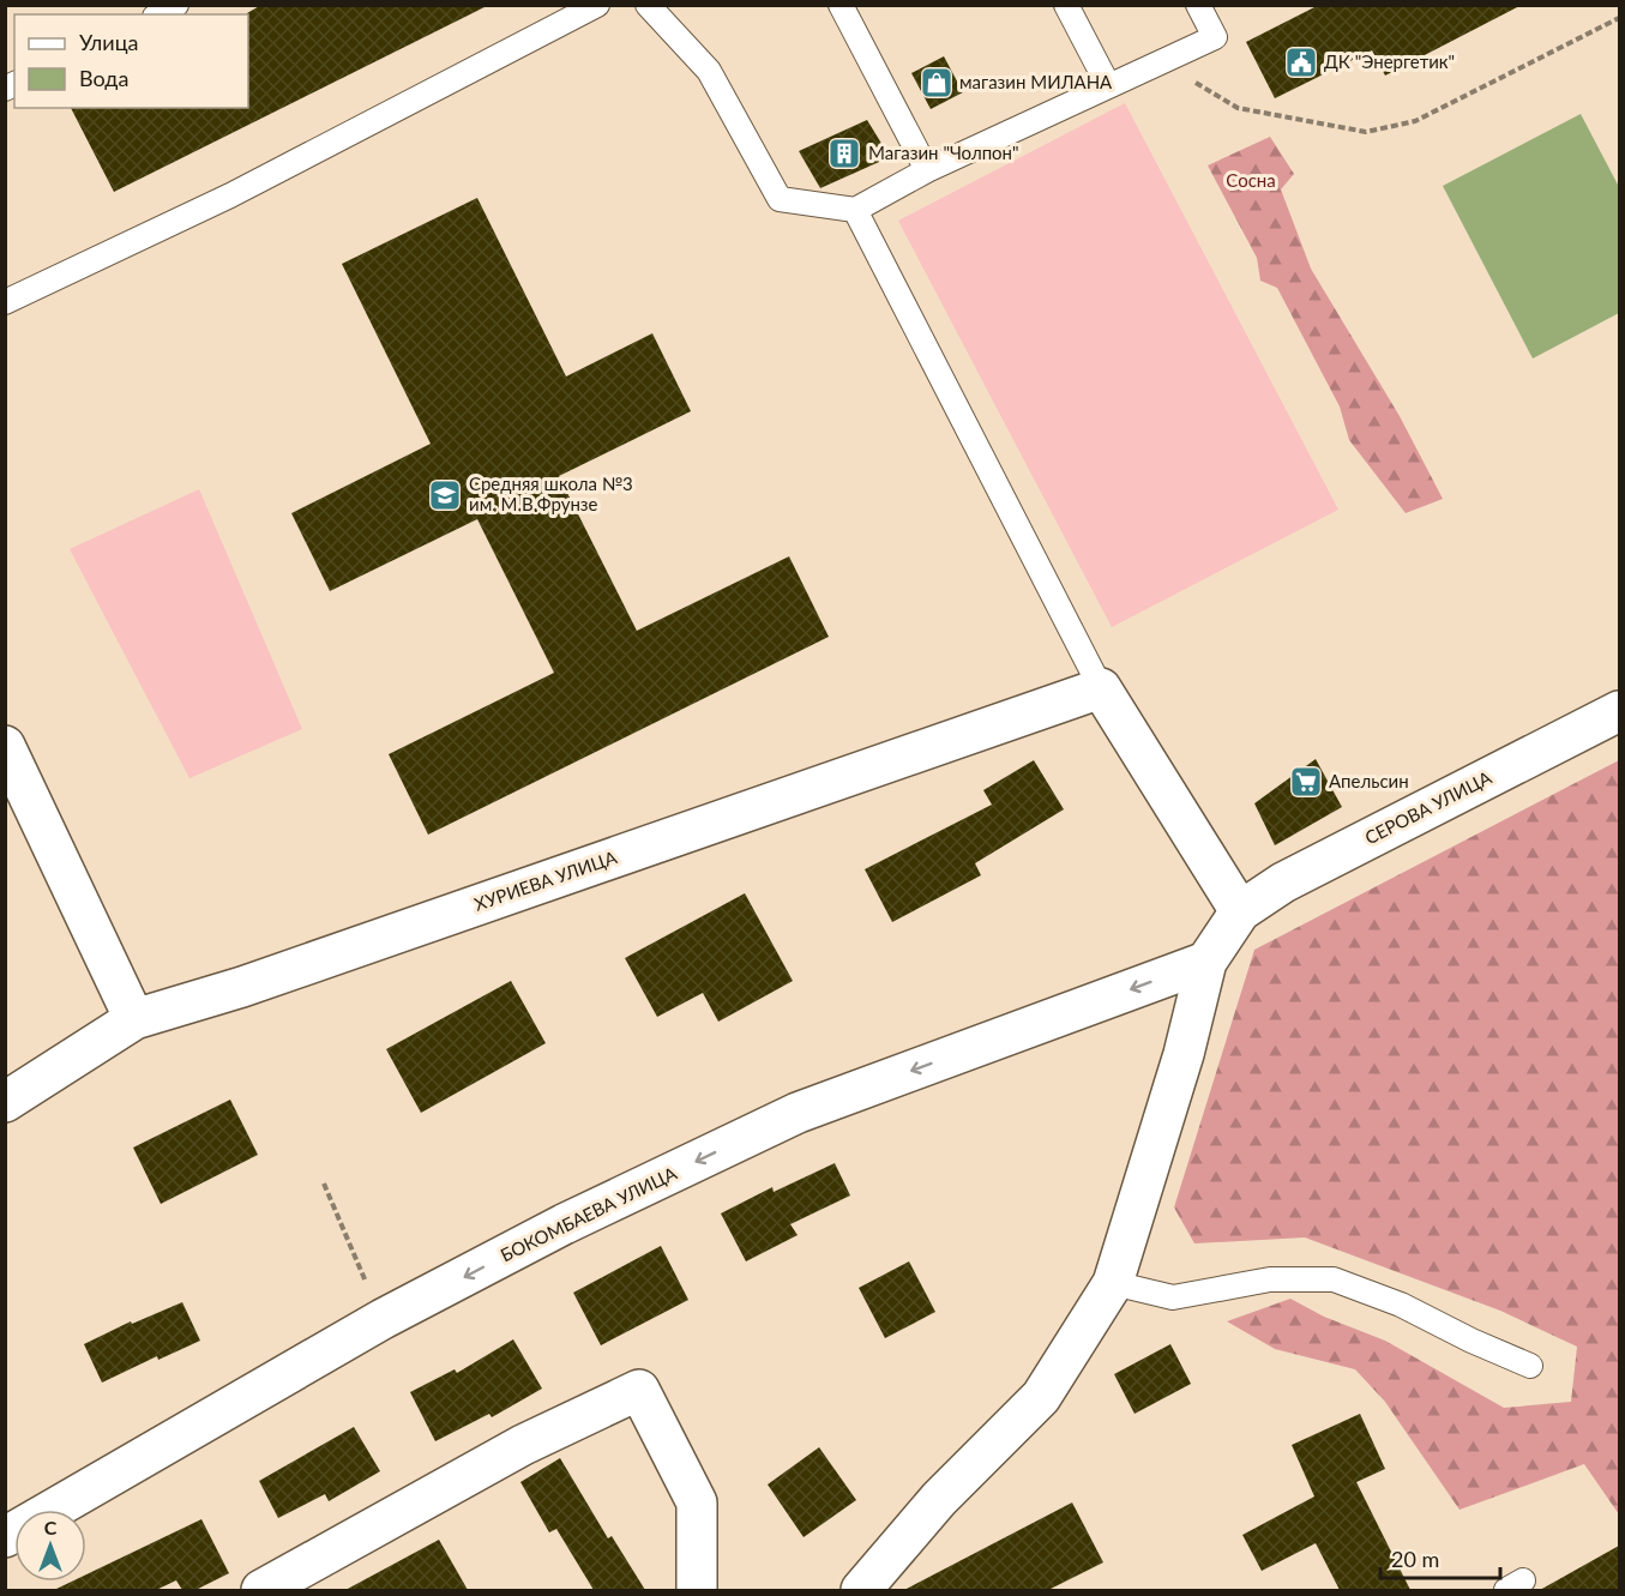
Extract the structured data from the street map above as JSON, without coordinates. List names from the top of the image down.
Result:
{
  "streets": {
    "street": ["СЕРОВА УЛИЦА", "ХУРИЕВА УЛИЦА", "БОКОМБАЕВА УЛИЦА"]
  },
  "crossings": [
    ["СЕРОВА УЛИЦА", "БОКОМБАЕВА УЛИЦА"]
  ],
  "one_way": ["БОКОМБАЕВА УЛИЦА"],
  "parks": ["Сосна"],
  "places": {
    "public building": ["ДК \"Энергетик\""],
    "shop": ["магазин МИЛАНА"],
    "building": ["Магазин \"Чолпон\""],
    "school or university": ["Средняя школа №3 им. М.В.Фрунзе"],
    "supermarket": ["Апельсин"]
  },
  "legend": ["Улица", "Вода"],
  "scale_bar": "20 m",
  "north": "top"
}
